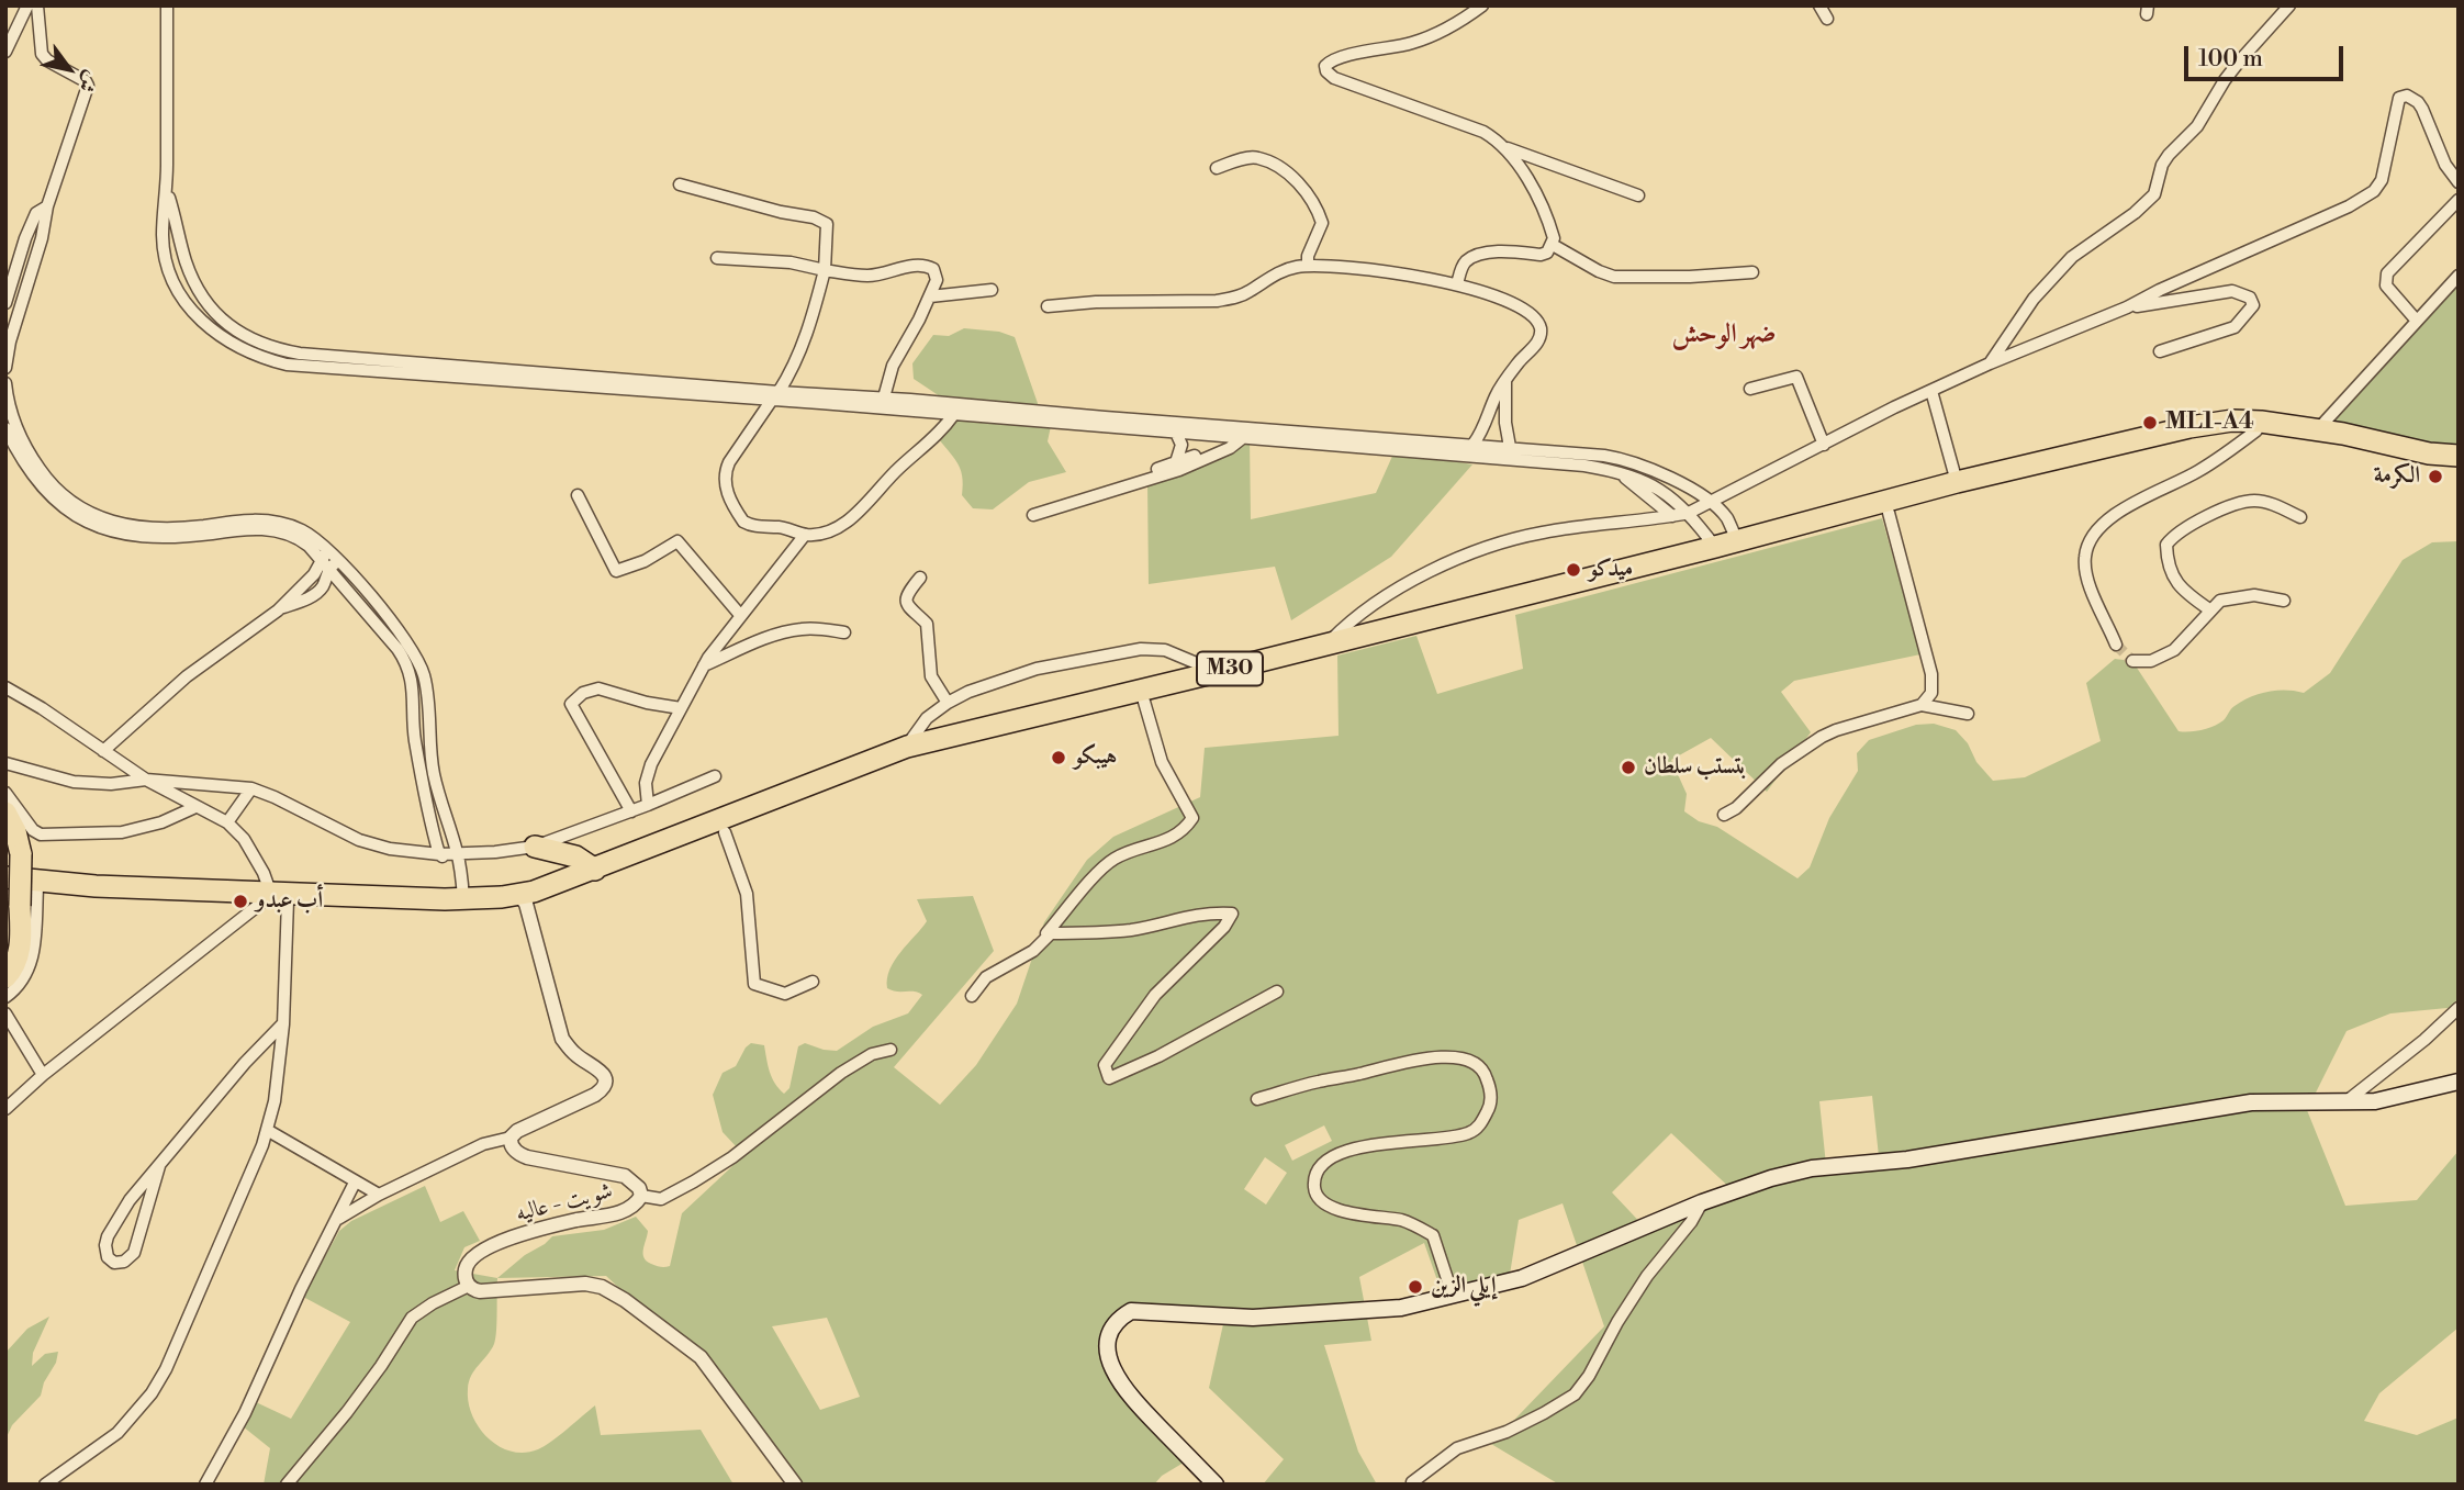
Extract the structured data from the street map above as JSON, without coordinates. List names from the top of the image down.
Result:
{
  "streets": {
    "highway": ["M30"],
    "street": ["شويت - عاليه"]
  },
  "districts": ["ضهر الوحش"],
  "places": [
    "ML1-A4",
    "الكرمة",
    "ميدكو",
    "هيبكو",
    "بتستب سلطان",
    "أب عبدو",
    "إيلي الزين"
  ],
  "scale_bar": "100 m",
  "north": "bottom right"
}
